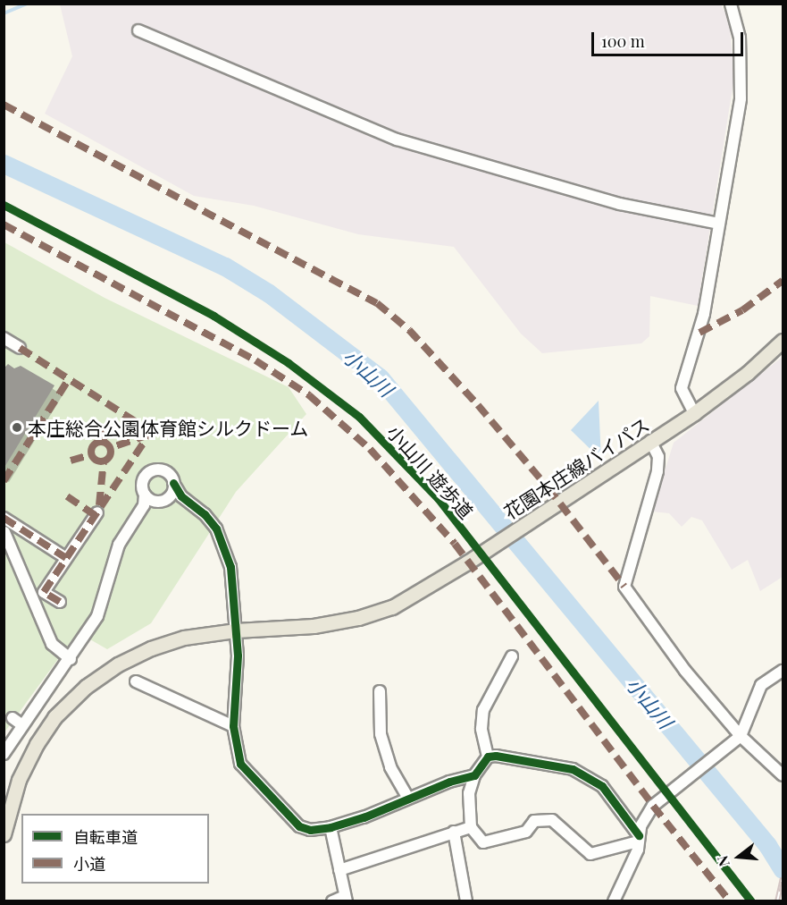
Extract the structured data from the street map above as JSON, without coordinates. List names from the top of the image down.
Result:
{
  "streets": {
    "main road": ["花園本庄線バイパス"],
    "cycle path": ["小山川 遊歩道"]
  },
  "water": ["小山川"],
  "places": ["本庄総合公園体育館シルクドーム"],
  "legend": ["自転車道", "小道"],
  "scale_bar": "100 m",
  "north": "left"
}
